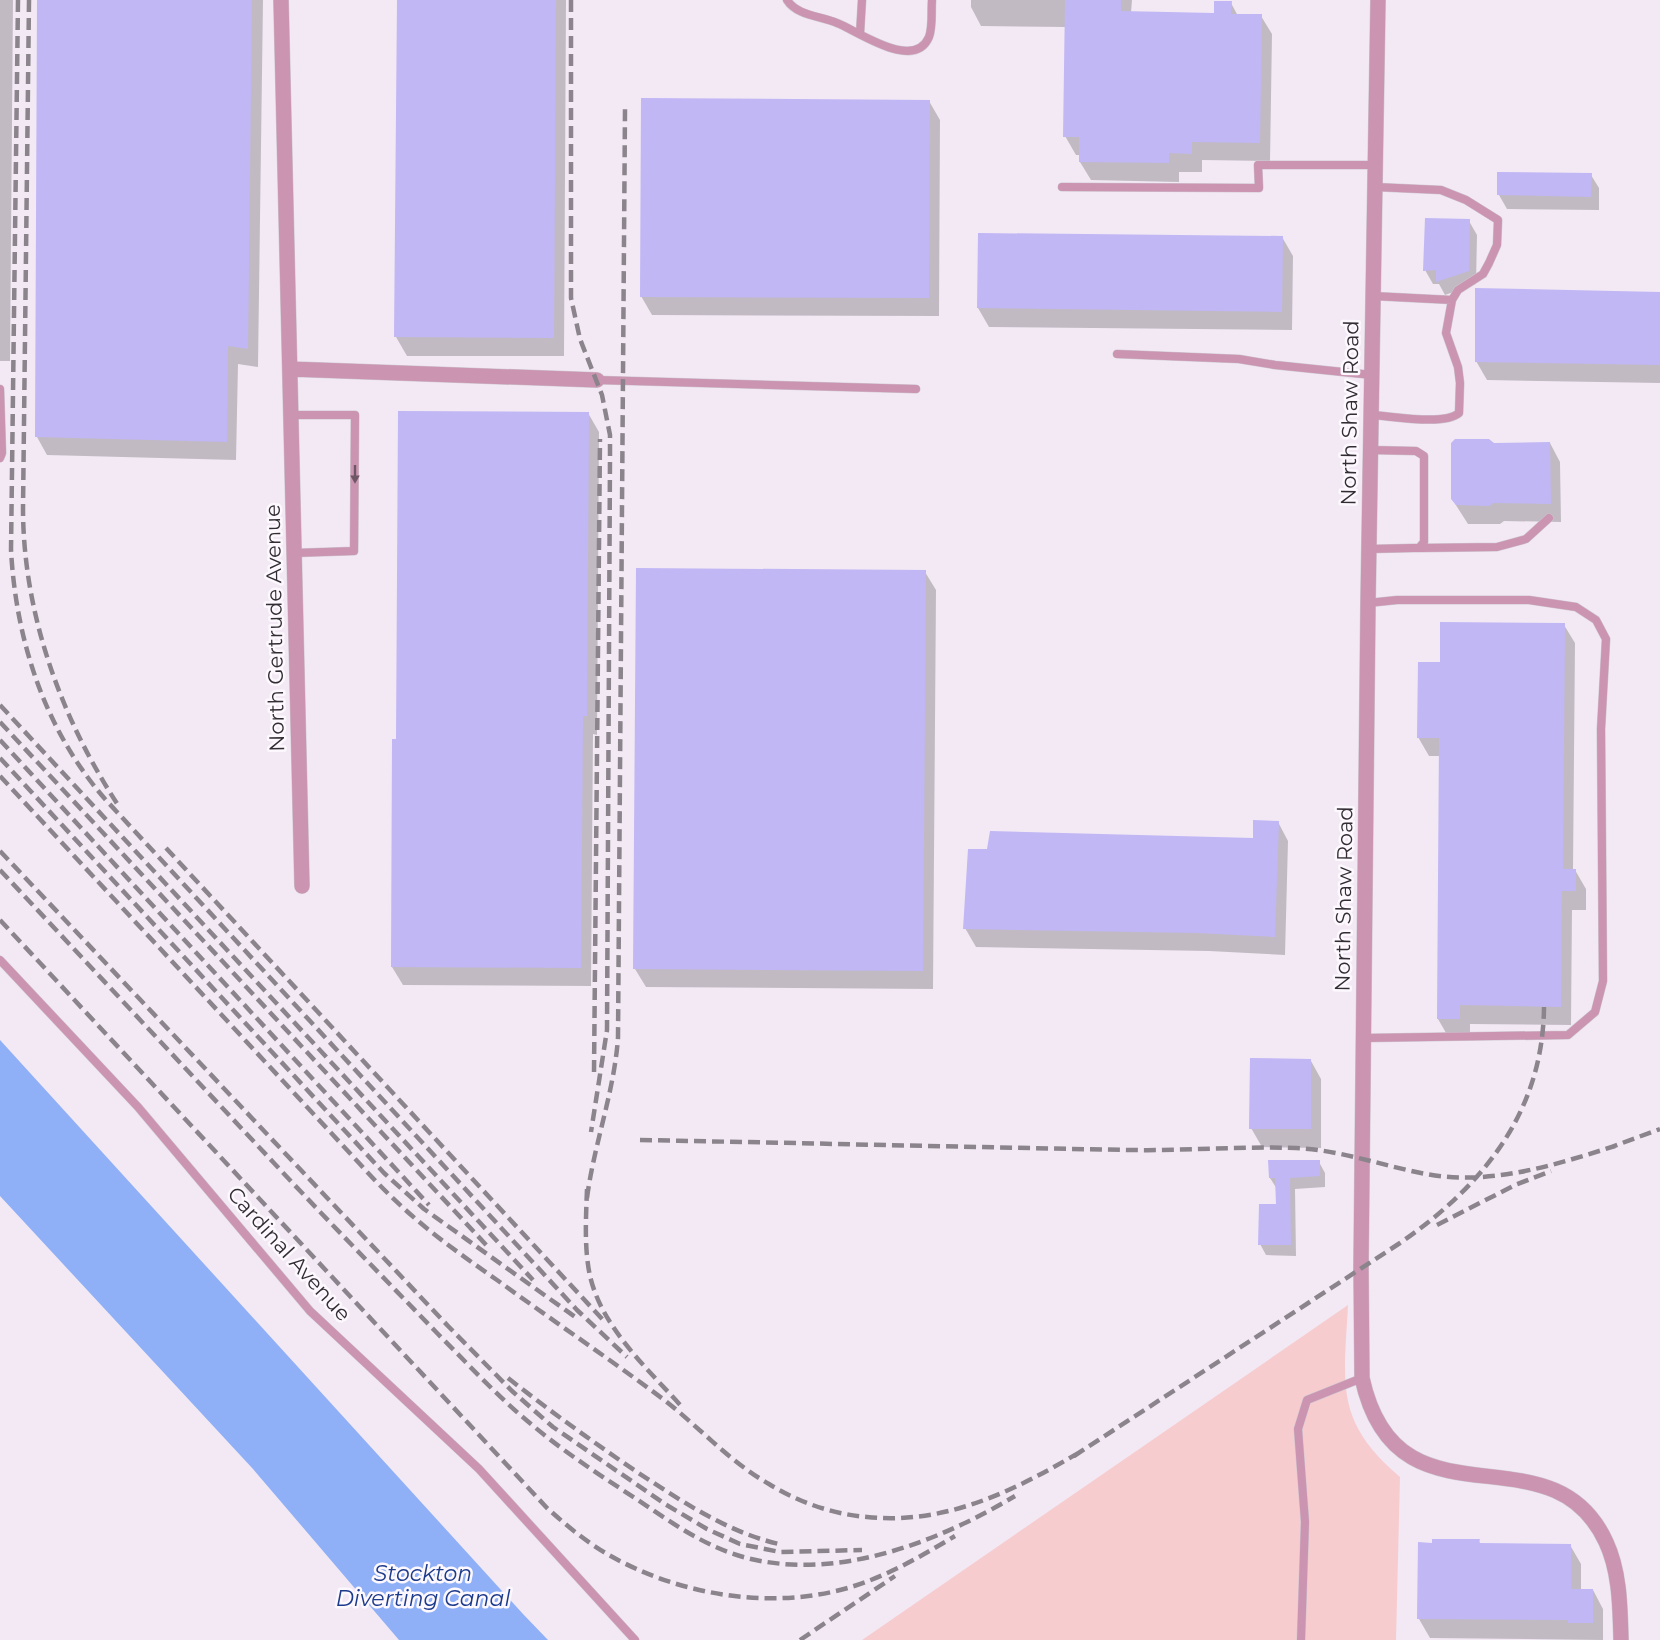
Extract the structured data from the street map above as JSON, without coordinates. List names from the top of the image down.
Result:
{
  "streets": {
    "street": ["North Shaw Road", "North Gertrude Avenue"],
    "lane": ["Cardinal Avenue"]
  },
  "water": ["Stockton Diverting Canal"]
}
